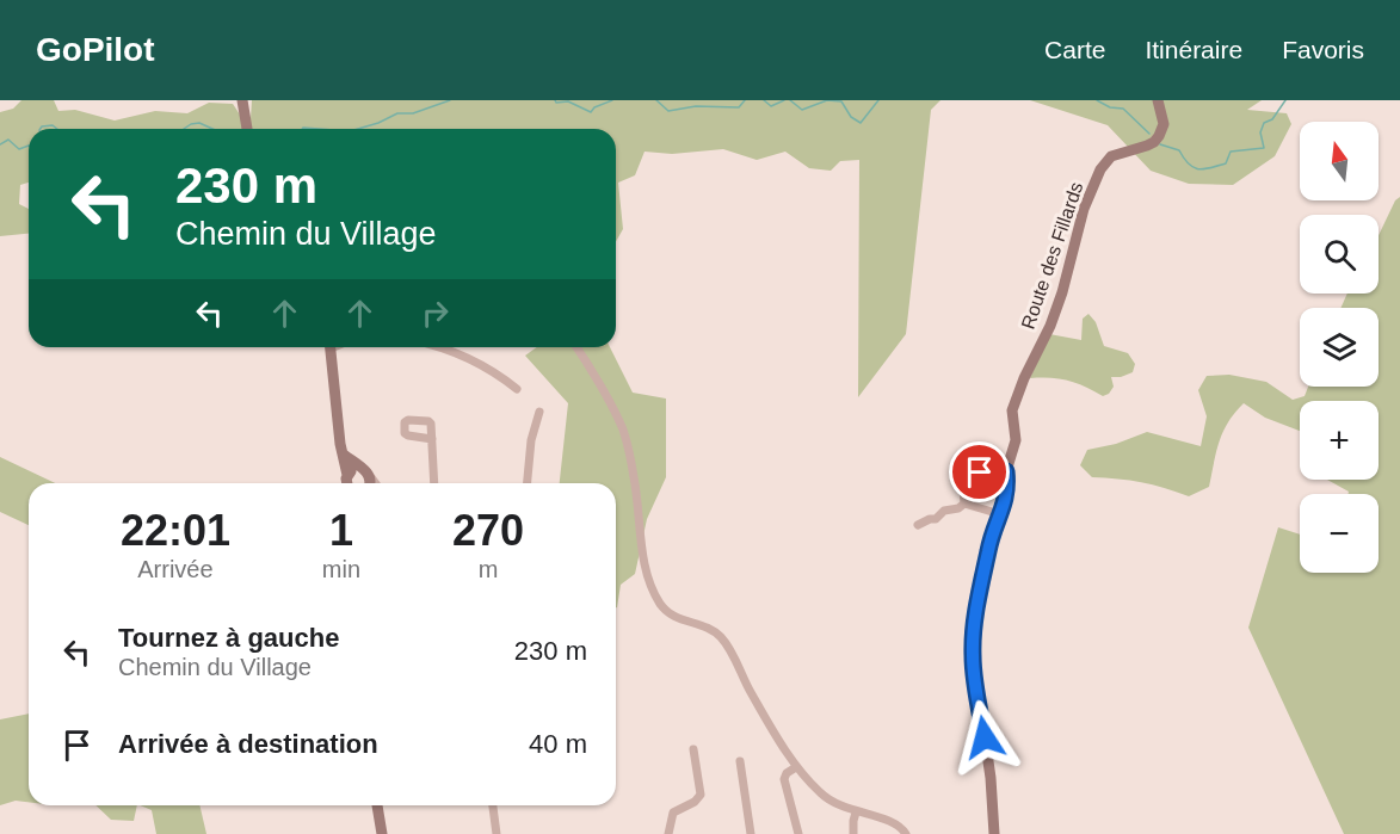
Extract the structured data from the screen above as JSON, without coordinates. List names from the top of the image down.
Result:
{
  "streets": {
    "street": ["Route des Fillards"]
  },
  "north": "top",
  "page": {
    "header": "GoPilot",
    "nav": ["Carte", "Itinéraire", "Favoris"],
    "map_buttons": ["+", "−"],
    "turn": ["230 m", "Chemin du Village"],
    "eta": [
      "22:01",
      "Arrivée",
      "1",
      "min",
      "270",
      "m"
    ],
    "list": [
      {
        "name": "Tournez à gauche",
        "note": "Chemin du Village",
        "value": "230 m"
      },
      {
        "name": "Arrivée à destination",
        "value": "40 m"
      }
    ]
  }
}
